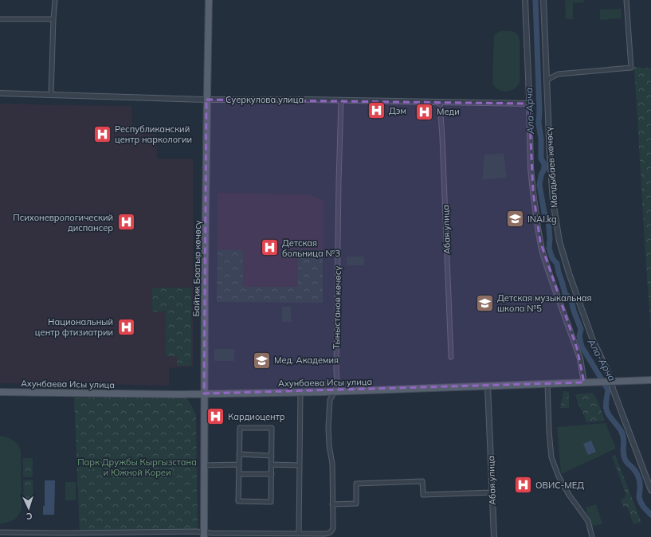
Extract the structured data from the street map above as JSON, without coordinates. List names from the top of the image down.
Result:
{
  "streets": {
    "main road": ["Байтик Баатыр көчөсү", "Ахунбаева Исы улица"],
    "street": [
      "Суеркулова улица",
      "Малдыбаев көчөсү",
      "Абая улица",
      "Тыныстанов көчөсү"
    ]
  },
  "crossings": [
    ["Суеркулова улица", "Абая улица"],
    ["Суеркулова улица", "Байтик Баатыр көчөсү"],
    ["Суеркулова улица", "Тыныстанов көчөсү"],
    ["Малдыбаев көчөсү", "Ахунбаева Исы улица"],
    ["Абая улица", "Ахунбаева Исы улица"],
    ["Байтик Баатыр көчөсү", "Ахунбаева Исы улица"],
    ["Тыныстанов көчөсү", "Ахунбаева Исы улица"]
  ],
  "water": ["Ала-Арча"],
  "parks": ["Парк Дружбы Кыргызстана и Южной Кореи"],
  "places": {
    "hospital": [
      "Дэм",
      "Меди",
      "Республиканский центр наркологии",
      "Психоневрологический диспансер",
      "Детская больница №3",
      "Национальный центр фтизиатрии",
      "Кардиоцентр",
      "ОВИС-МЕД"
    ],
    "school or university": ["INAI.kg", "Детская музыкальная школа №5", "Мед. Академия"]
  },
  "north": "bottom"
}
